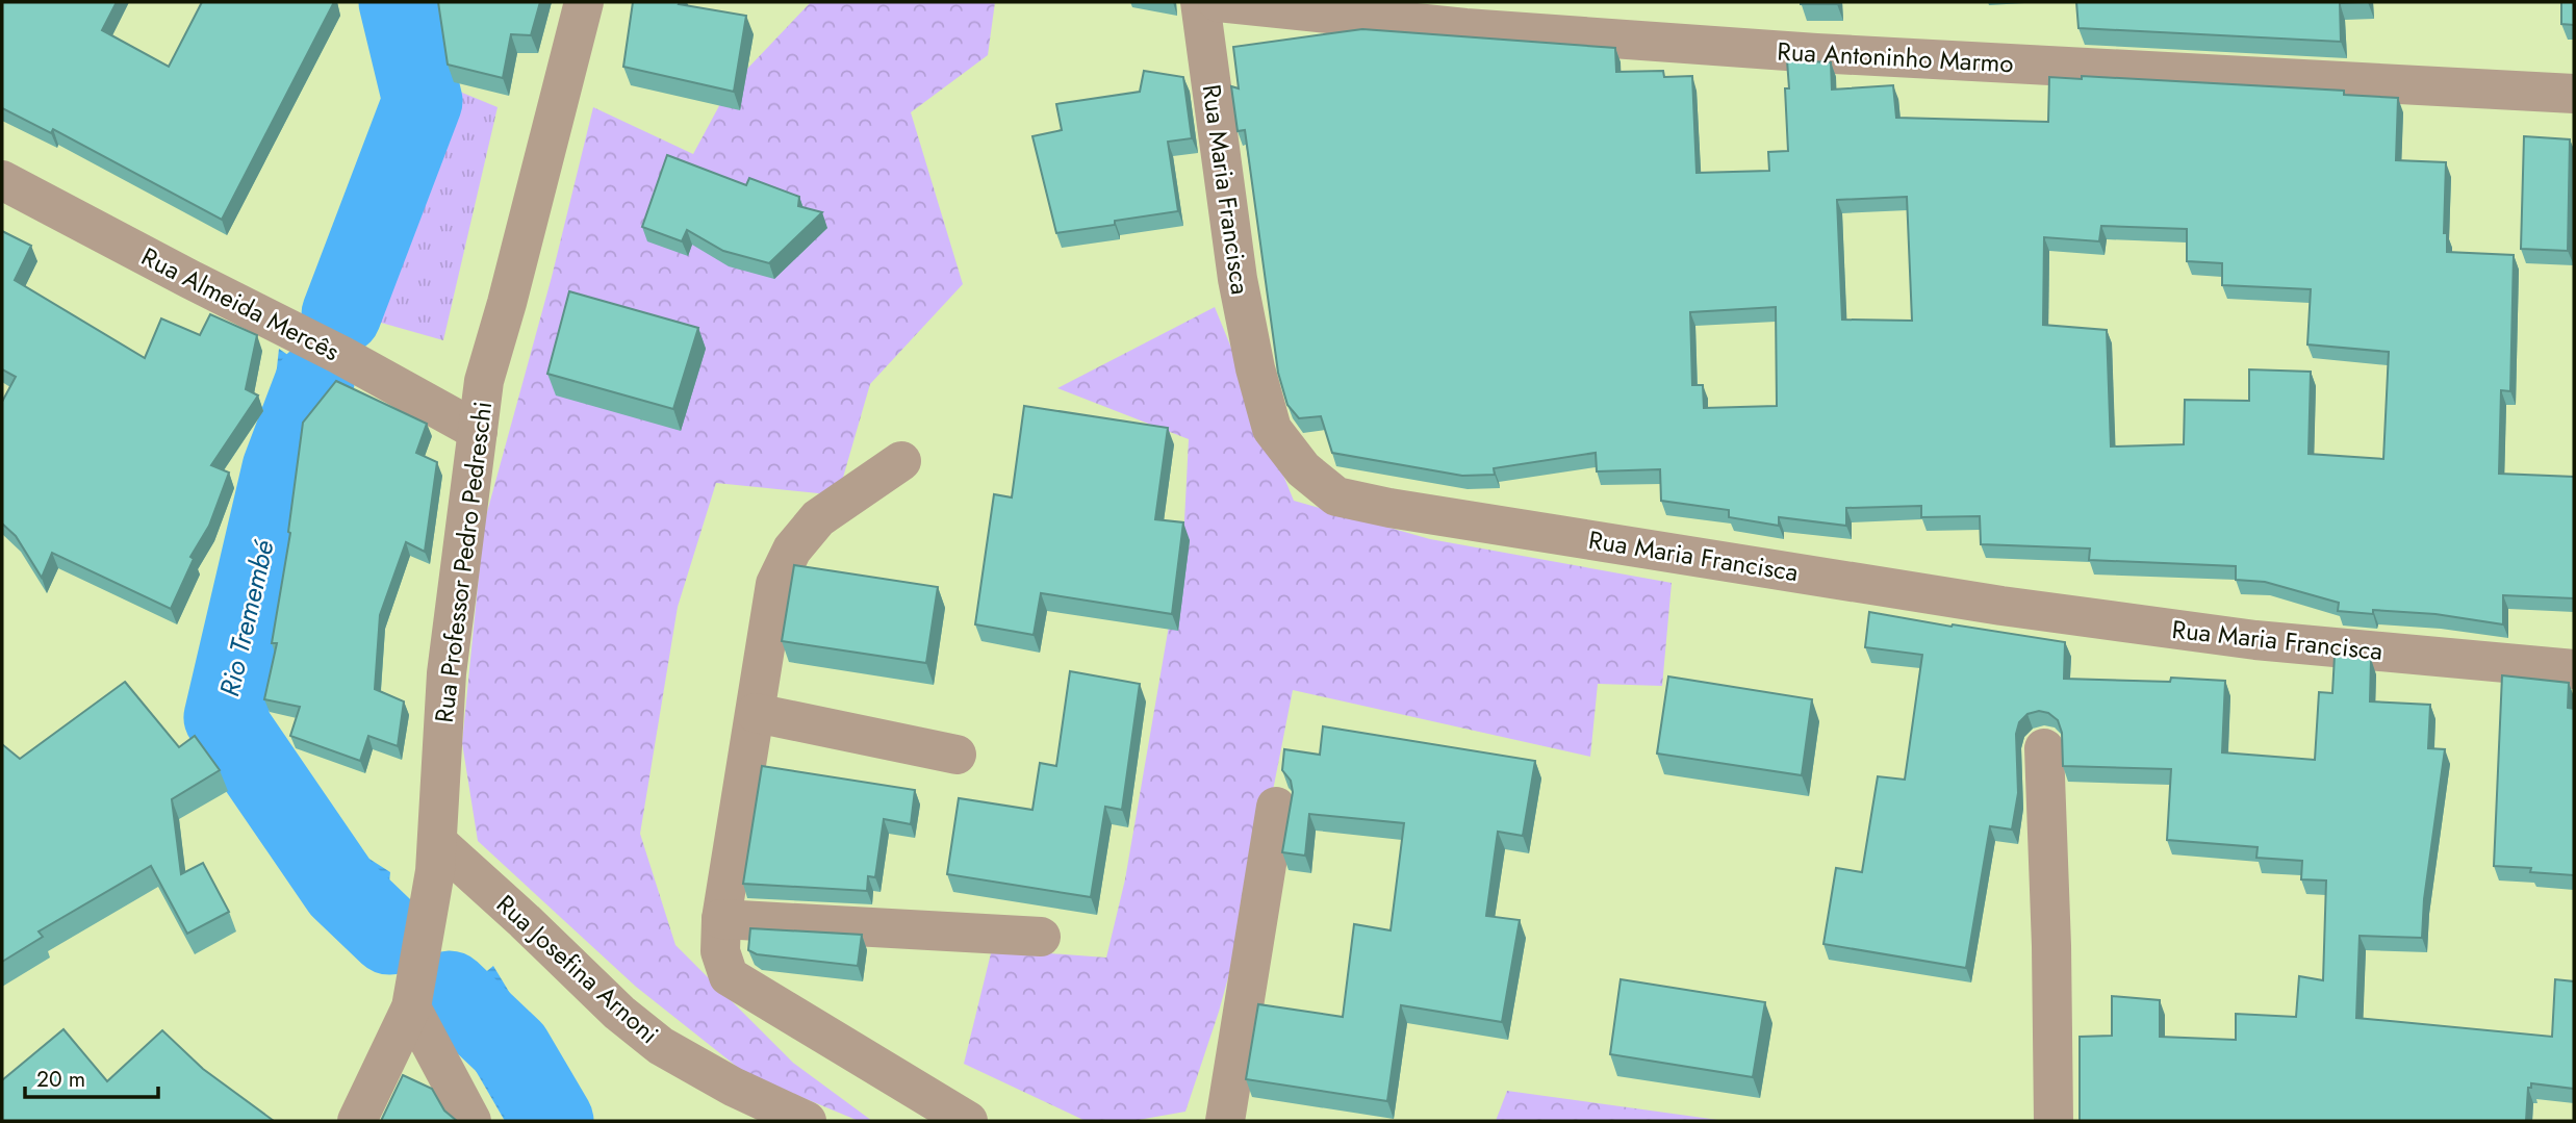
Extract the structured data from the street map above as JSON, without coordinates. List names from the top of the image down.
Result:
{
  "streets": {
    "street": [
      "Rua Antoninho Marmo",
      "Rua Maria Francisca",
      "Rua Almeida Mercês",
      "Rua Professor Pedro Pedreschi",
      "Rua Josefina Arnoni"
    ]
  },
  "crossings": [
    ["Rua Almeida Mercês", "Rua Professor Pedro Pedreschi"],
    ["Rua Professor Pedro Pedreschi", "Rua Josefina Arnoni"]
  ],
  "water": ["Rio Tremembé"],
  "scale_bar": "20 m"
}
